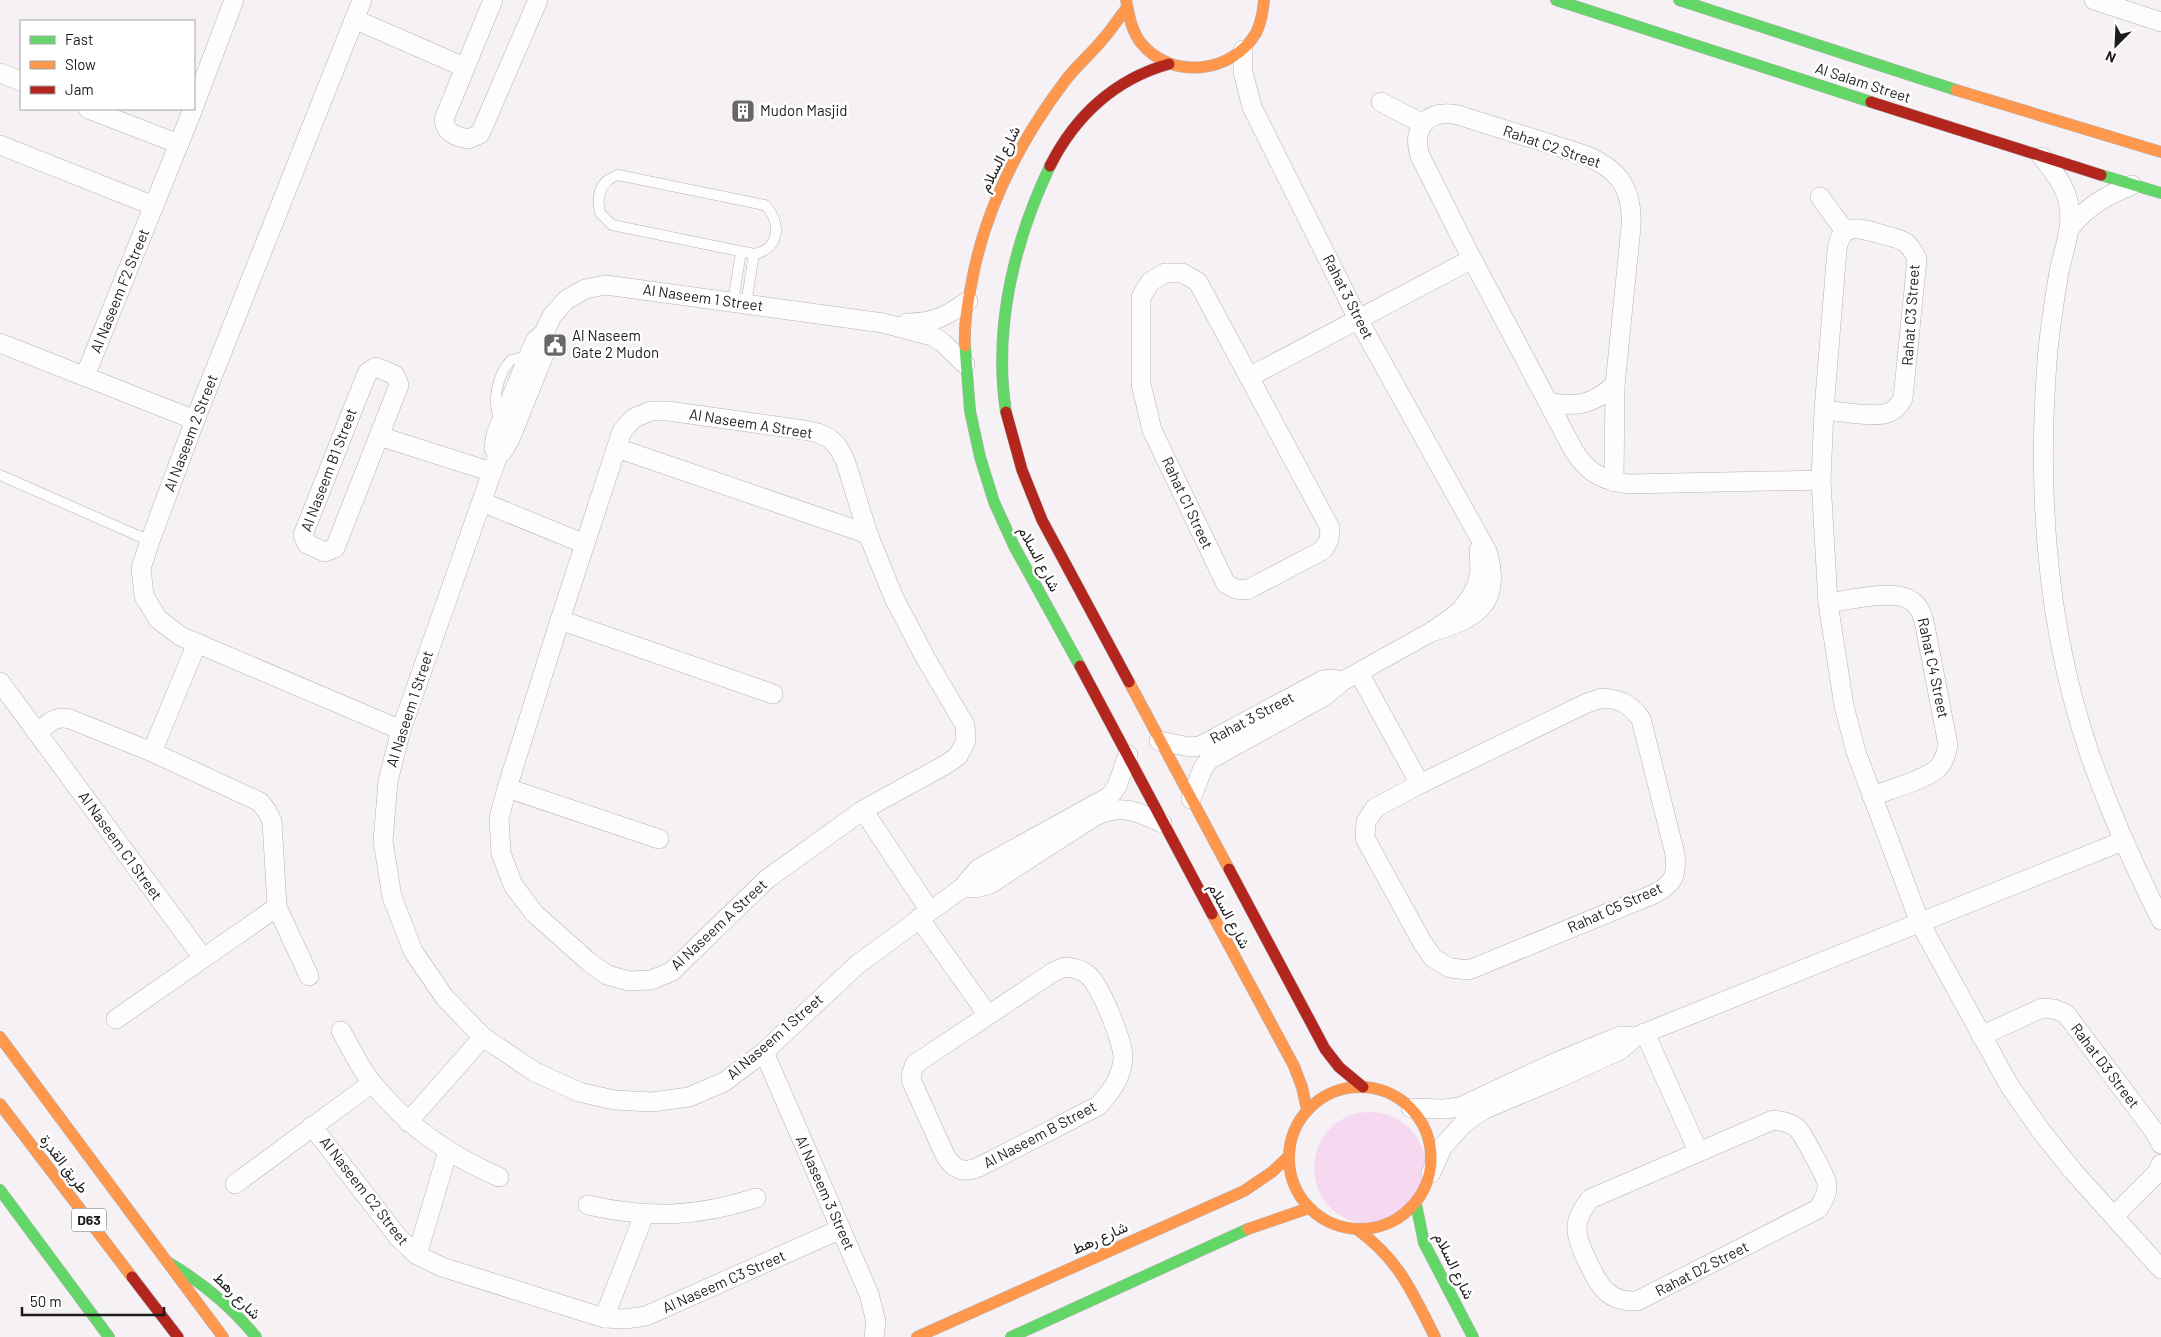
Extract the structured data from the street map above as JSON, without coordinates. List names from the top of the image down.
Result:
{
  "streets": {
    "main road": [
      "Al Salam Street",
      "شارع السلام",
      "طريق القدرة",
      "D63",
      "شارع رهط"
    ],
    "street": [
      "Rahat C2 Street",
      "Al Naseem F2 Street",
      "Rahat 3 Street",
      "Al Naseem 1 Street",
      "Rahat C3 Street",
      "Al Naseem A Street",
      "Al Naseem 2 Street",
      "Al Naseem B1 Street",
      "Rahat C1 Street",
      "Rahat C4 Street",
      "Al Naseem C1 Street",
      "Rahat C5 Street",
      "Rahat D3 Street",
      "Al Naseem B Street",
      "Al Naseem C2 Street",
      "Al Naseem 3 Street",
      "Rahat D2 Street",
      "Al Naseem C3 Street"
    ]
  },
  "crossings": [
    ["شارع السلام", "Rahat 3 Street"],
    ["شارع السلام", "Al Naseem 1 Street"],
    ["شارع السلام", "شارع رهط"],
    ["Al Naseem 1 Street", "Al Naseem 2 Street"],
    ["Al Naseem 1 Street", "Al Naseem 3 Street"],
    ["Al Naseem C2 Street", "Al Naseem C3 Street"],
    ["Al Naseem 3 Street", "Al Naseem C3 Street"]
  ],
  "places": {
    "building": ["Mudon Masjid"],
    "public building": ["Al Naseem Gate 2 Mudon"]
  },
  "legend": ["Fast", "Slow", "Jam"],
  "scale_bar": "50 m",
  "north": "bottom left"
}
